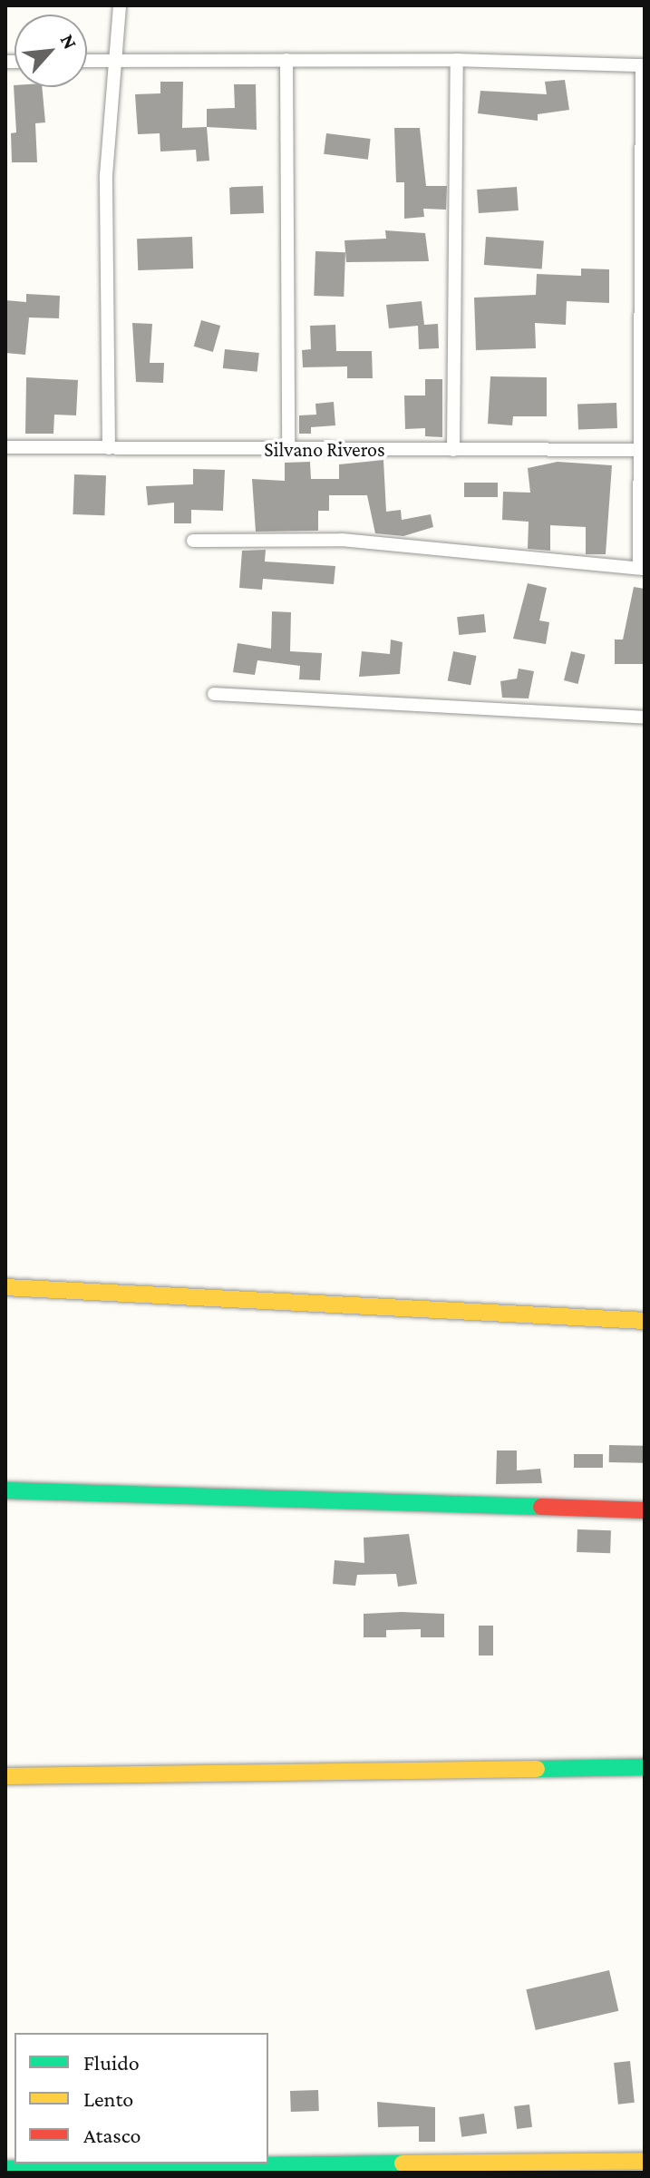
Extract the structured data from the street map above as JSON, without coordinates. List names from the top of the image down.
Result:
{
  "streets": {
    "street": ["Silvano Riveros"]
  },
  "legend": ["Fluido", "Lento", "Atasco"],
  "north": "top right"
}
